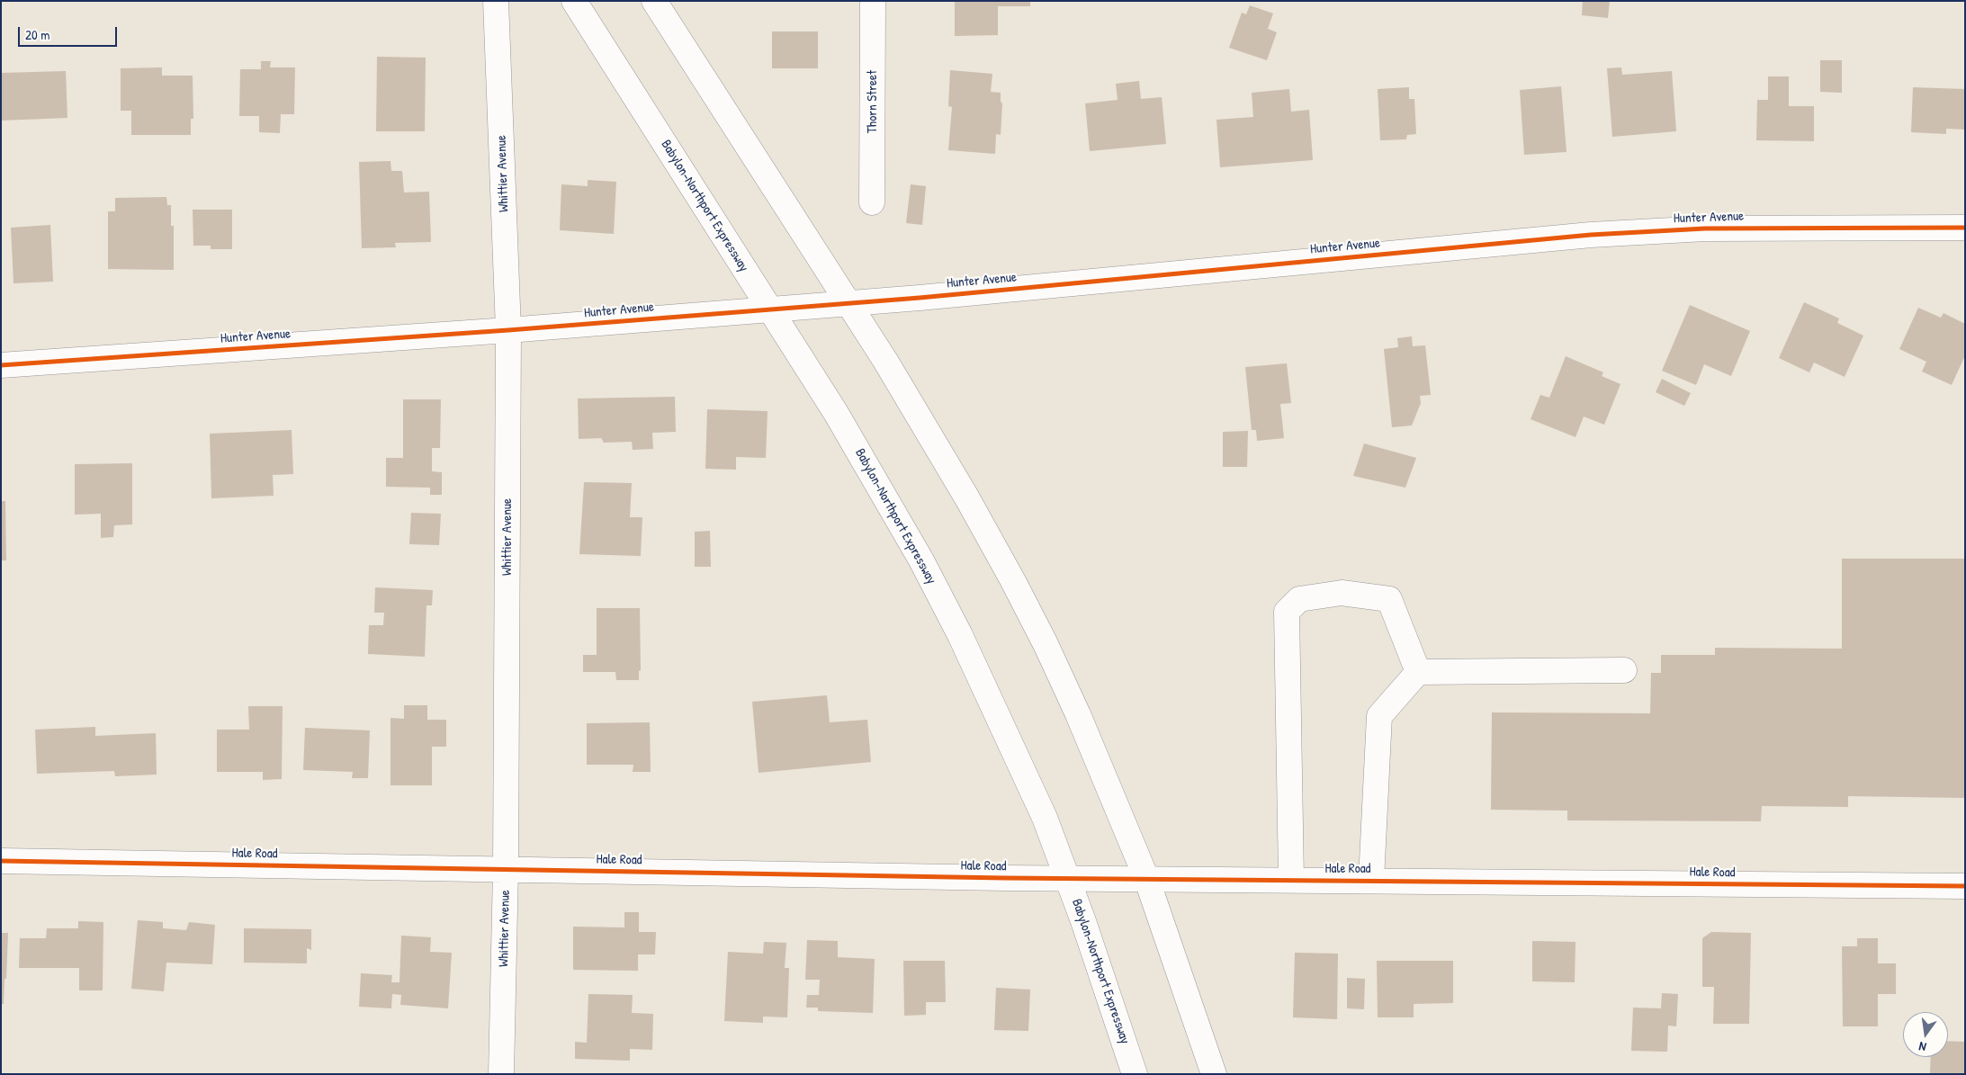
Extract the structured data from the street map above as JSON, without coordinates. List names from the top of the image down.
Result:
{
  "streets": {
    "street": [
      "Thorn Street",
      "Whittier Avenue",
      "Babylon-Northport Expressway",
      "Hunter Avenue",
      "Hale Road"
    ]
  },
  "crossings": [
    ["Whittier Avenue", "Hunter Avenue"],
    ["Whittier Avenue", "Hale Road"],
    ["Babylon-Northport Expressway", "Hunter Avenue"],
    ["Babylon-Northport Expressway", "Hale Road"]
  ],
  "scale_bar": "20 m",
  "north": "bottom"
}
